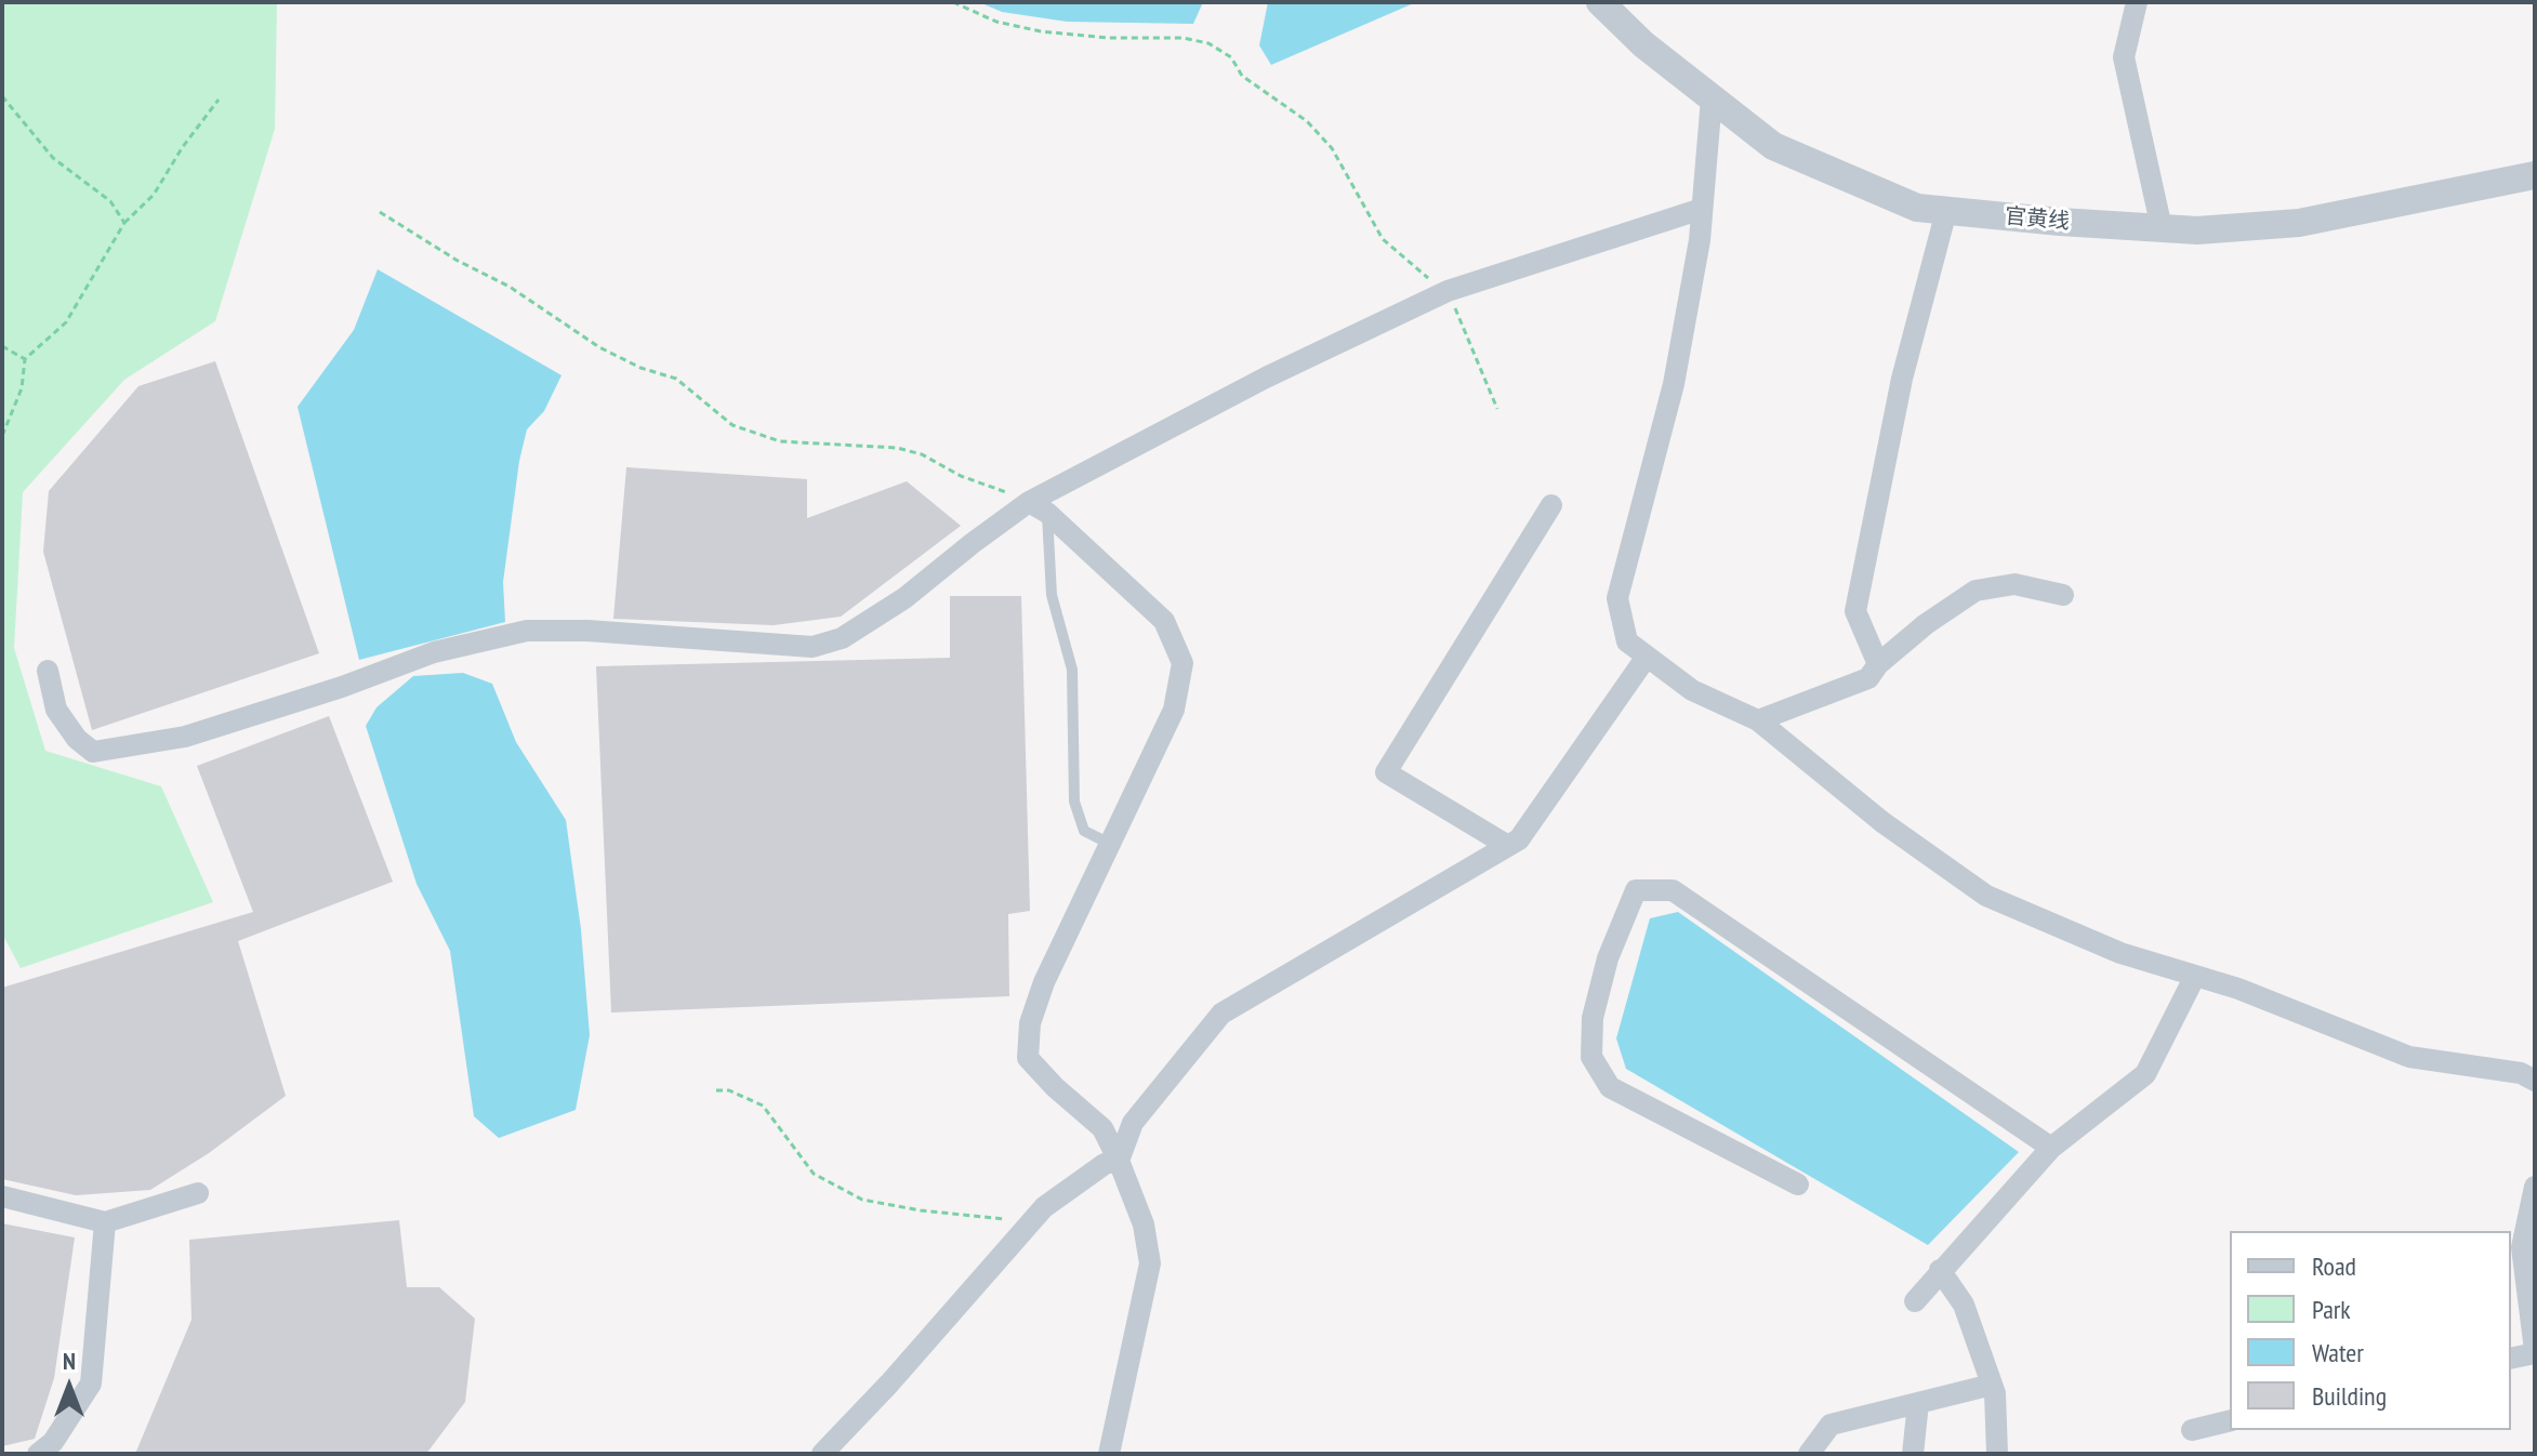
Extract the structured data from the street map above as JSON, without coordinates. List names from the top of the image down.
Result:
{
  "streets": {
    "street": ["官黄线"]
  },
  "legend": [
    "Road",
    "Park",
    "Water",
    "Building"
  ],
  "north": "top"
}
